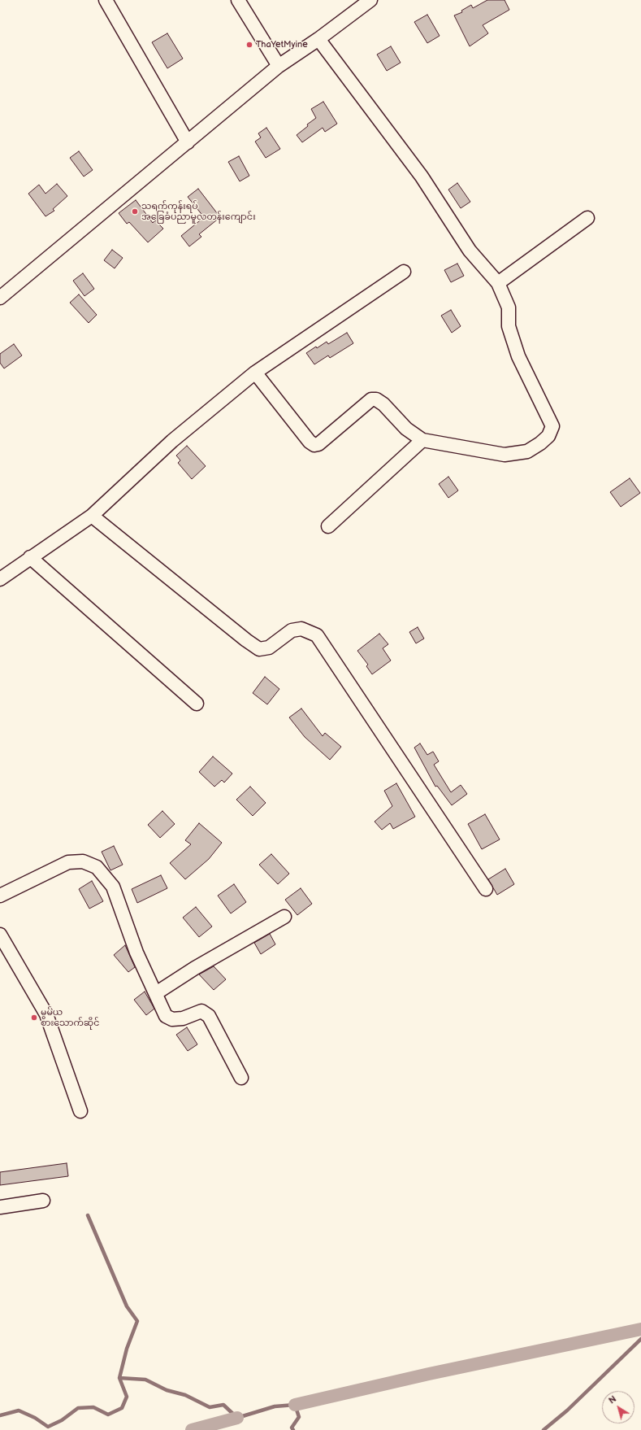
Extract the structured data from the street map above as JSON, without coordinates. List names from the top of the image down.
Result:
{
  "places": ["ThaYetMyine", "သရက်ကုန်းရပ် အခြေခံပညာမူလတန်းကျောင်း", "မွမ်ယ စားသောက်ဆိုင်"],
  "north": "top left"
}
